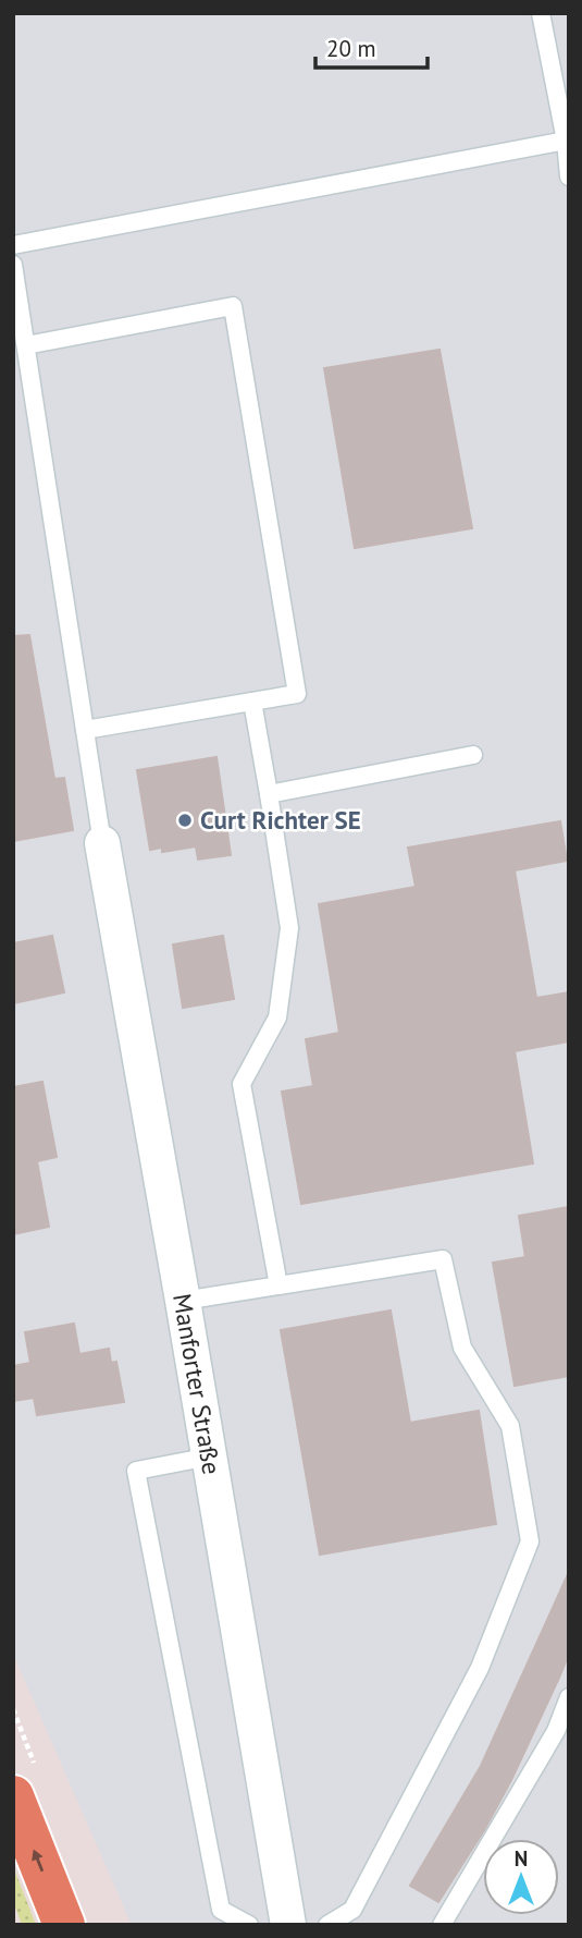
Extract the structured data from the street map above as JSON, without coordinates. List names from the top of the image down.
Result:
{
  "streets": {
    "street": ["Manforter Straße"]
  },
  "places": ["Curt Richter SE"],
  "scale_bar": "20 m",
  "north": "top"
}
